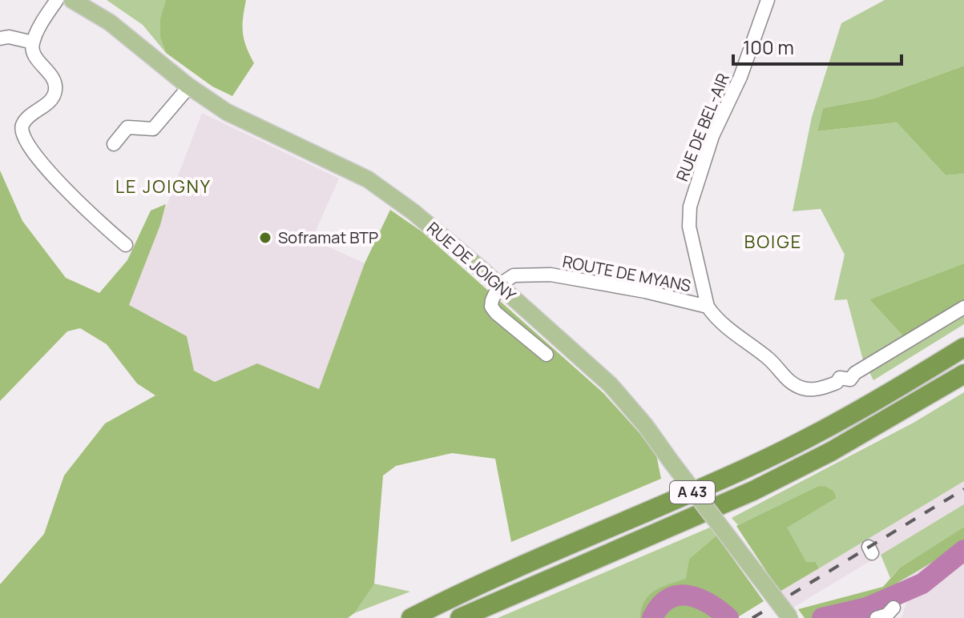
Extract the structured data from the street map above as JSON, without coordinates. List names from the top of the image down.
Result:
{
  "streets": {
    "highway": ["A 43"],
    "main road": ["RUE DE JOIGNY"],
    "street": ["RUE DE BEL-AIR", "ROUTE DE MYANS"]
  },
  "crossings": [
    ["RUE DE BEL-AIR", "ROUTE DE MYANS"],
    ["RUE DE JOIGNY", "ROUTE DE MYANS"]
  ],
  "districts": ["LE JOIGNY", "BOIGE"],
  "places": ["Soframat BTP"],
  "scale_bar": "100 m"
}
